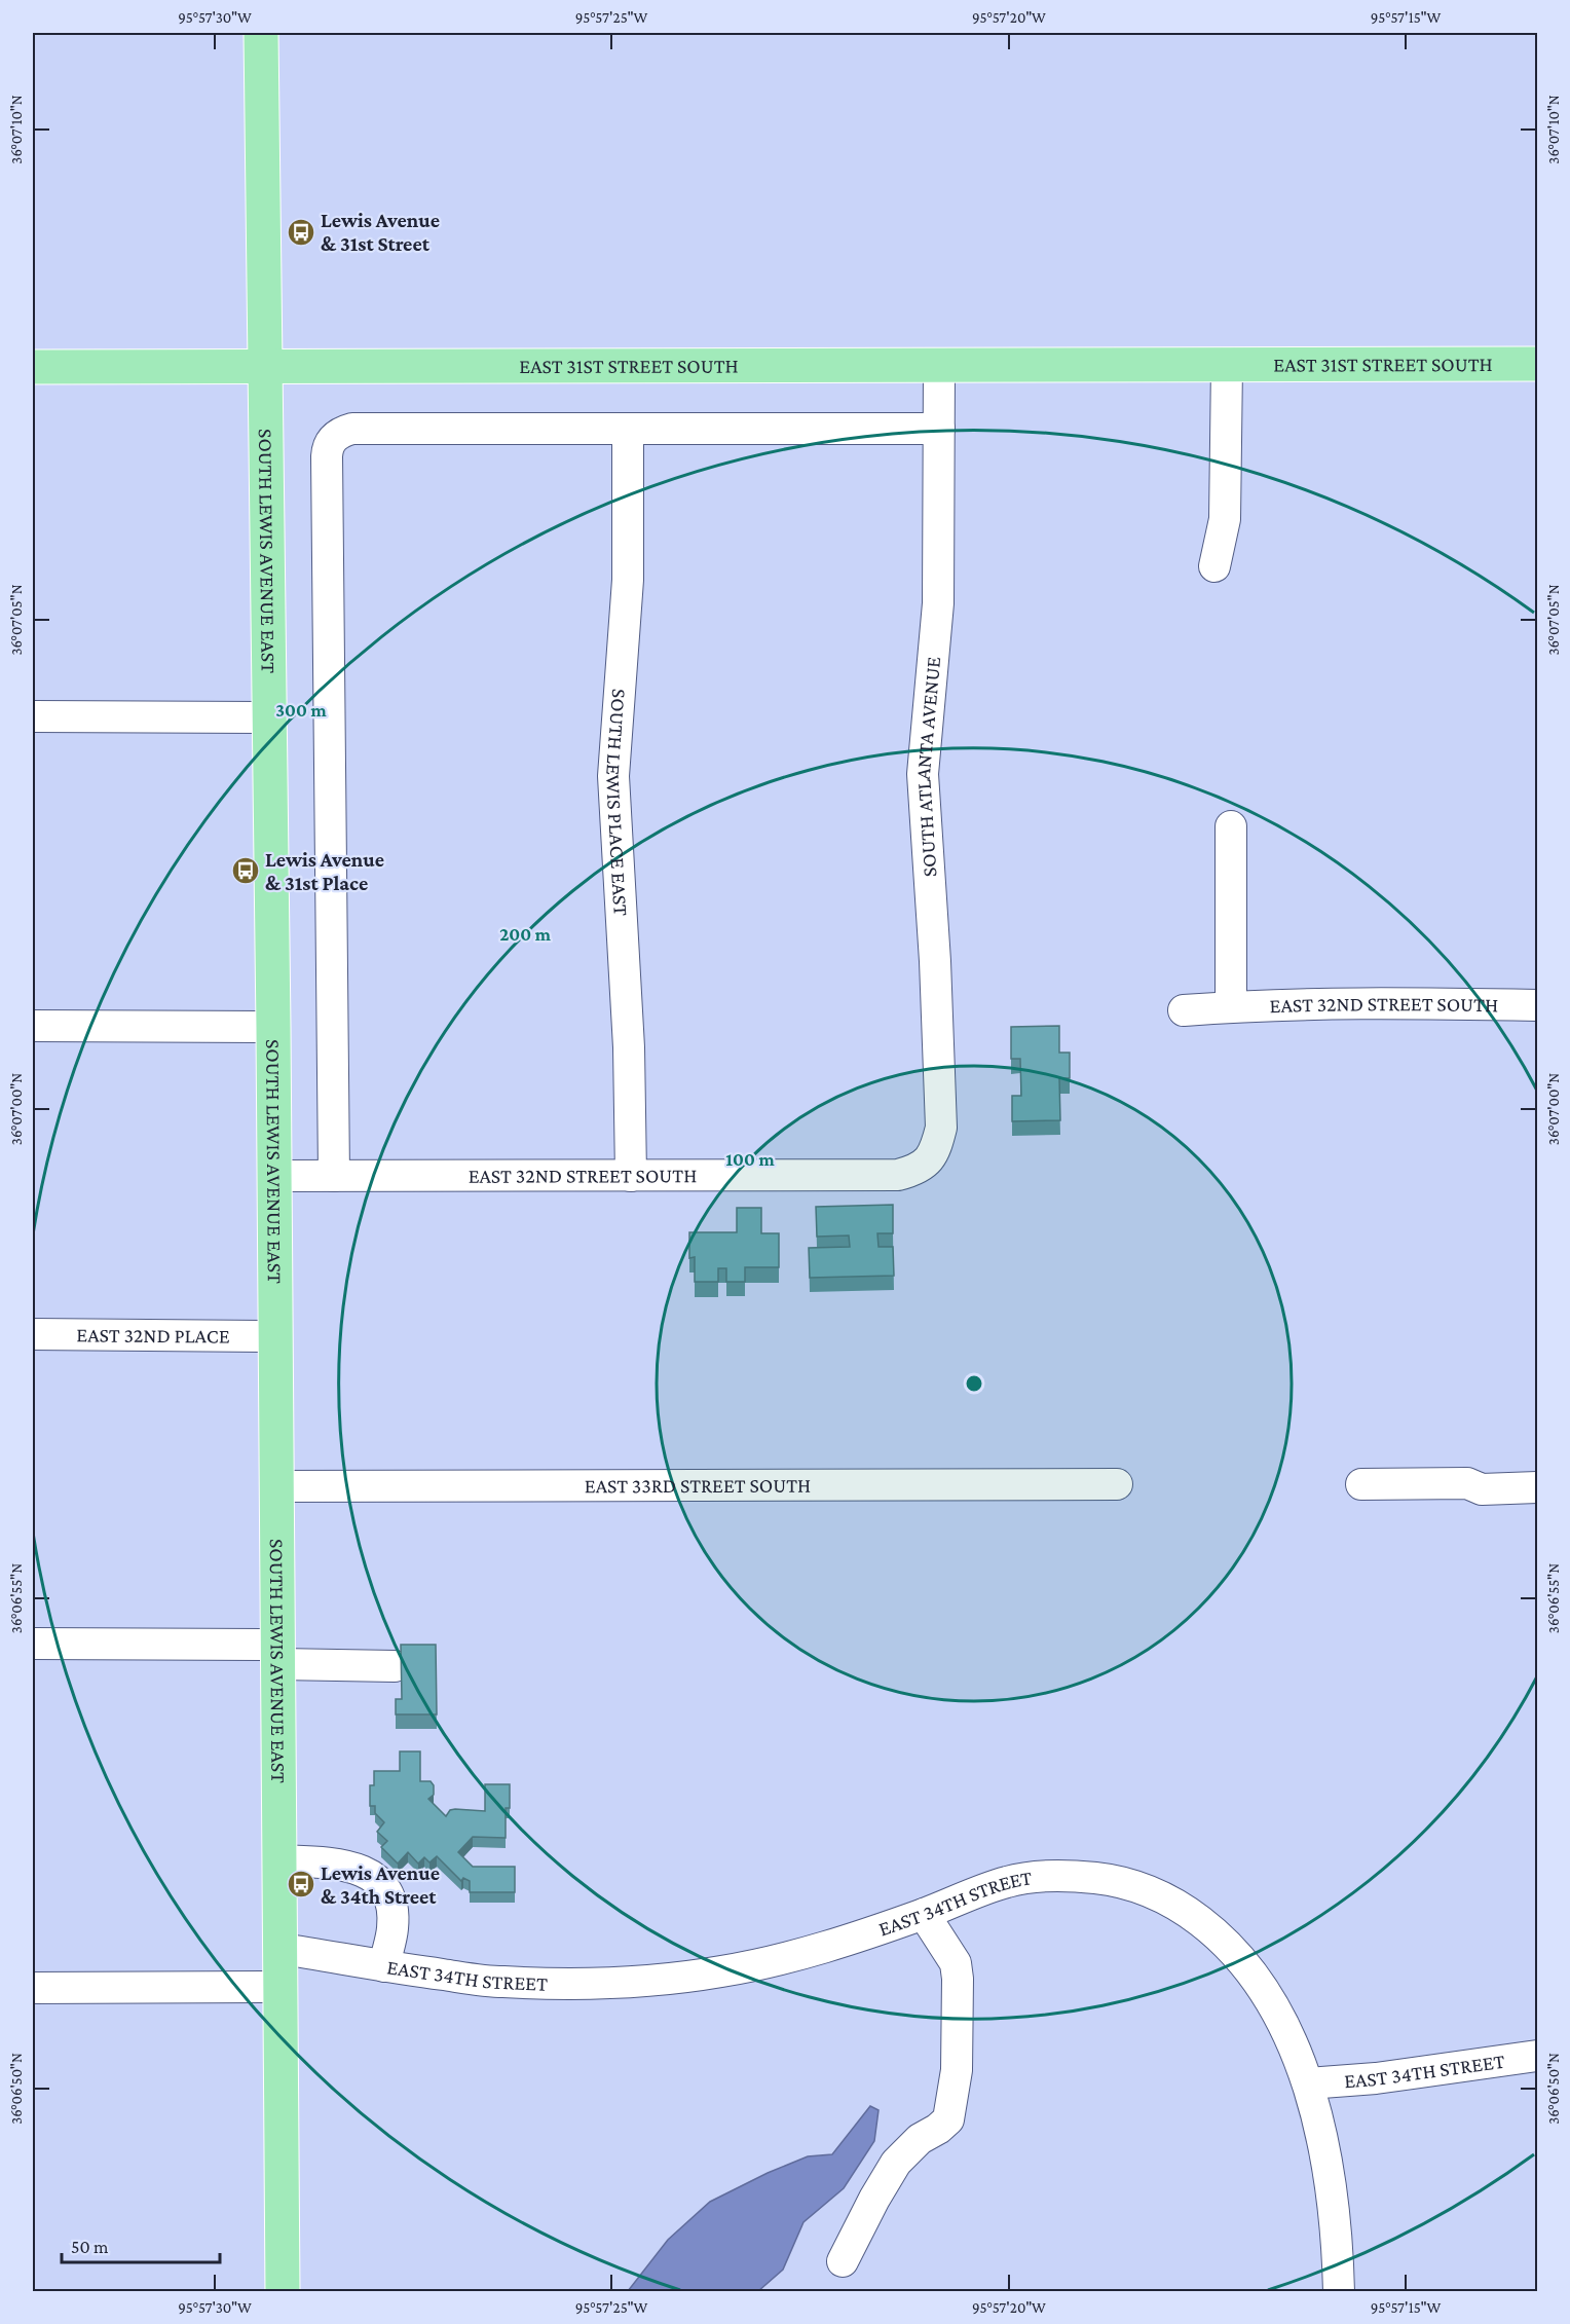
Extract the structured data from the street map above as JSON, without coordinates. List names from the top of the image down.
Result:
{
  "streets": {
    "main road": ["EAST 31ST STREET SOUTH", "SOUTH LEWIS AVENUE EAST"],
    "street": [
      "SOUTH ATLANTA AVENUE",
      "SOUTH LEWIS PLACE EAST",
      "EAST 32ND STREET SOUTH",
      "EAST 32ND PLACE",
      "EAST 33RD STREET SOUTH",
      "EAST 34TH STREET"
    ]
  },
  "crossings": [
    ["EAST 31ST STREET SOUTH", "SOUTH LEWIS AVENUE EAST"],
    ["EAST 31ST STREET SOUTH", "SOUTH ATLANTA AVENUE"],
    ["SOUTH LEWIS AVENUE EAST", "EAST 32ND STREET SOUTH"],
    ["SOUTH LEWIS AVENUE EAST", "EAST 32ND PLACE"],
    ["SOUTH LEWIS AVENUE EAST", "EAST 33RD STREET SOUTH"],
    ["SOUTH LEWIS AVENUE EAST", "EAST 34TH STREET"],
    ["SOUTH ATLANTA AVENUE", "EAST 32ND STREET SOUTH"],
    ["SOUTH LEWIS PLACE EAST", "EAST 32ND STREET SOUTH"]
  ],
  "places": {
    "bus stop": ["Lewis Avenue & 31st Street", "Lewis Avenue & 31st Place", "Lewis Avenue & 34th Street"]
  },
  "scale_bar": "50 m",
  "coordinates": [
    "95°57'30\"W",
    "95°57'25\"W",
    "95°57'20\"W",
    "95°57'15\"W",
    "36°07'10\"N",
    "36°07'05\"N",
    "36°07'00\"N",
    "36°06'55\"N",
    "36°06'50\"N"
  ],
  "rings": ["300 m", "200 m", "100 m"]
}
